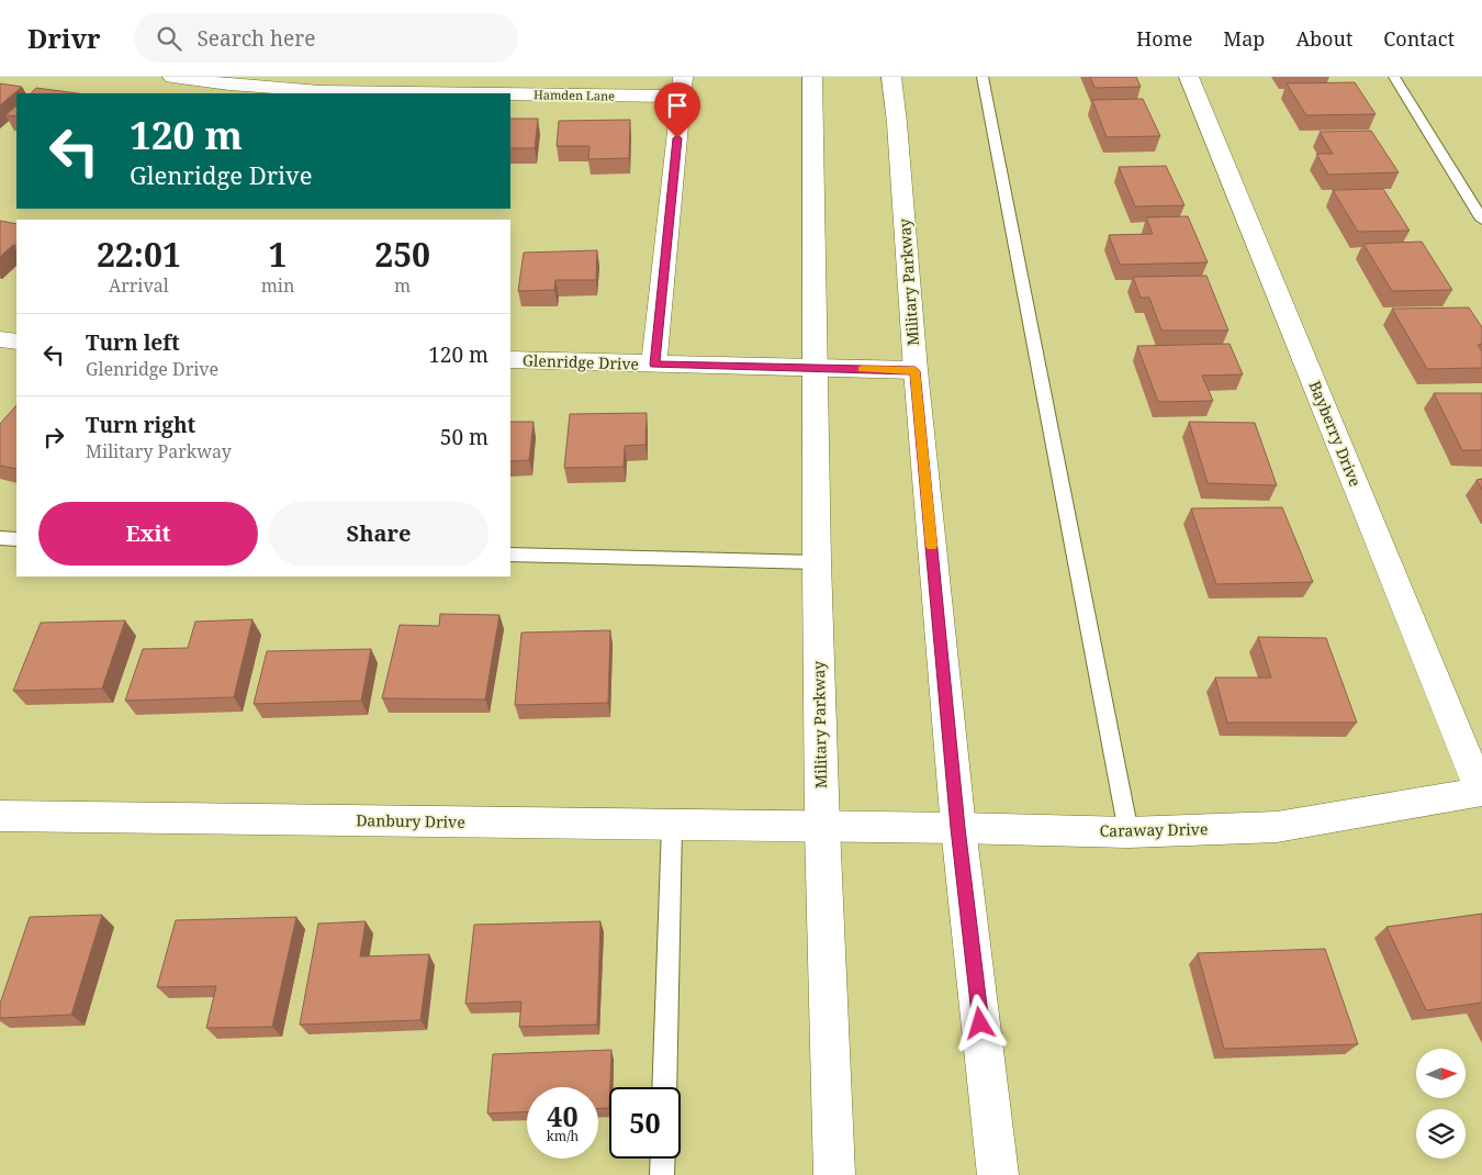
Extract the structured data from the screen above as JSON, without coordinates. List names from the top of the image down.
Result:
{
  "streets": {
    "street": [
      "Hamden Lane",
      "Military Parkway",
      "Glenridge Drive",
      "Bayberry Drive",
      "Danbury Drive",
      "Caraway Drive"
    ]
  },
  "crossings": [
    ["Military Parkway", "Glenridge Drive"],
    ["Military Parkway", "Danbury Drive"],
    ["Military Parkway", "Caraway Drive"],
    ["Bayberry Drive", "Caraway Drive"],
    ["Danbury Drive", "Caraway Drive"]
  ],
  "north": "right",
  "page": {
    "header": "Drivr",
    "search": "Search here",
    "nav": [
      "Home",
      "Map",
      "About",
      "Contact"
    ],
    "turn": ["120 m", "Glenridge Drive"],
    "eta": [
      "22:01",
      "Arrival",
      "1",
      "min",
      "250",
      "m"
    ],
    "list": [
      {
        "name": "Turn left",
        "note": "Glenridge Drive",
        "value": "120 m"
      },
      {
        "name": "Turn right",
        "note": "Military Parkway",
        "value": "50 m"
      }
    ],
    "buttons": ["Exit", "Share"],
    "speed": "40 km/h",
    "limit": "50"
  }
}
